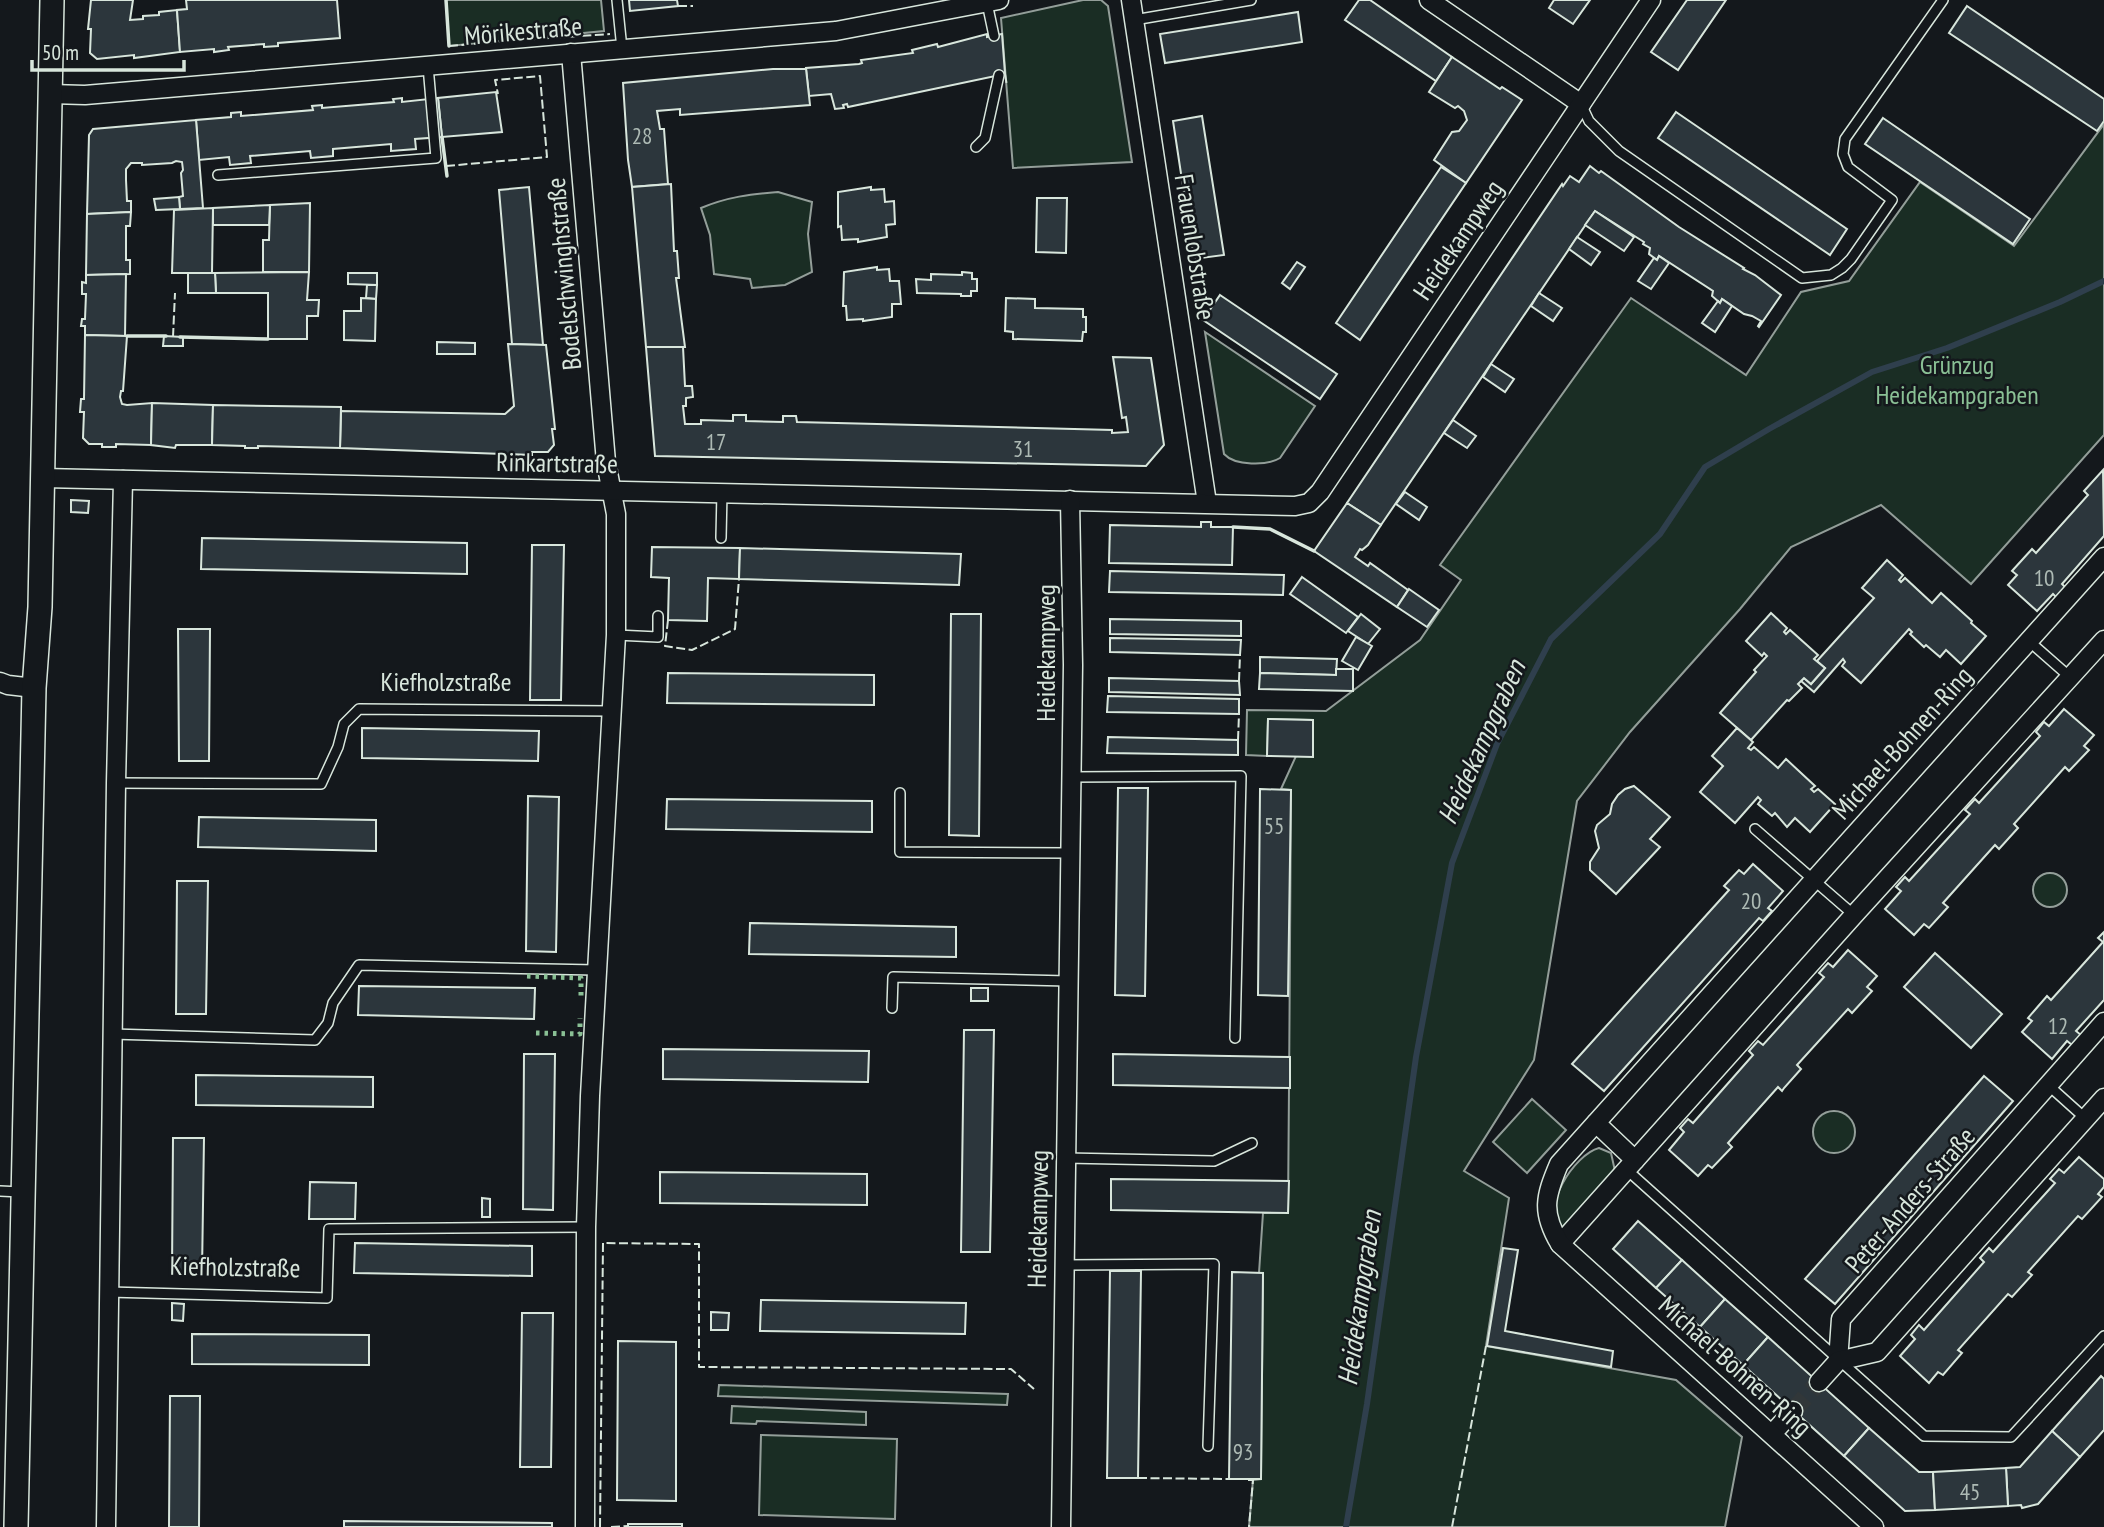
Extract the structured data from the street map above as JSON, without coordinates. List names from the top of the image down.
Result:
{
  "streets": {
    "street": [
      "Mörikestraße",
      "Heidekampweg",
      "Frauenlobstraße",
      "Bodelschwinghstraße",
      "Rinkartstraße",
      "Michael-Bohnen-Ring",
      "Peter-Anders-Straße"
    ],
    "lane": ["Kiefholzstraße"]
  },
  "crossings": [
    ["Mörikestraße", "Bodelschwinghstraße"],
    ["Heidekampweg", "Frauenlobstraße"],
    ["Heidekampweg", "Rinkartstraße"],
    ["Bodelschwinghstraße", "Rinkartstraße"]
  ],
  "water": ["Heidekampgraben"],
  "parks": ["Grünzug Heidekampgraben"],
  "house_numbers": [
    "28",
    "17",
    "31",
    "10",
    "55",
    "20",
    "12",
    "93",
    "45"
  ],
  "scale_bar": "50 m"
}
